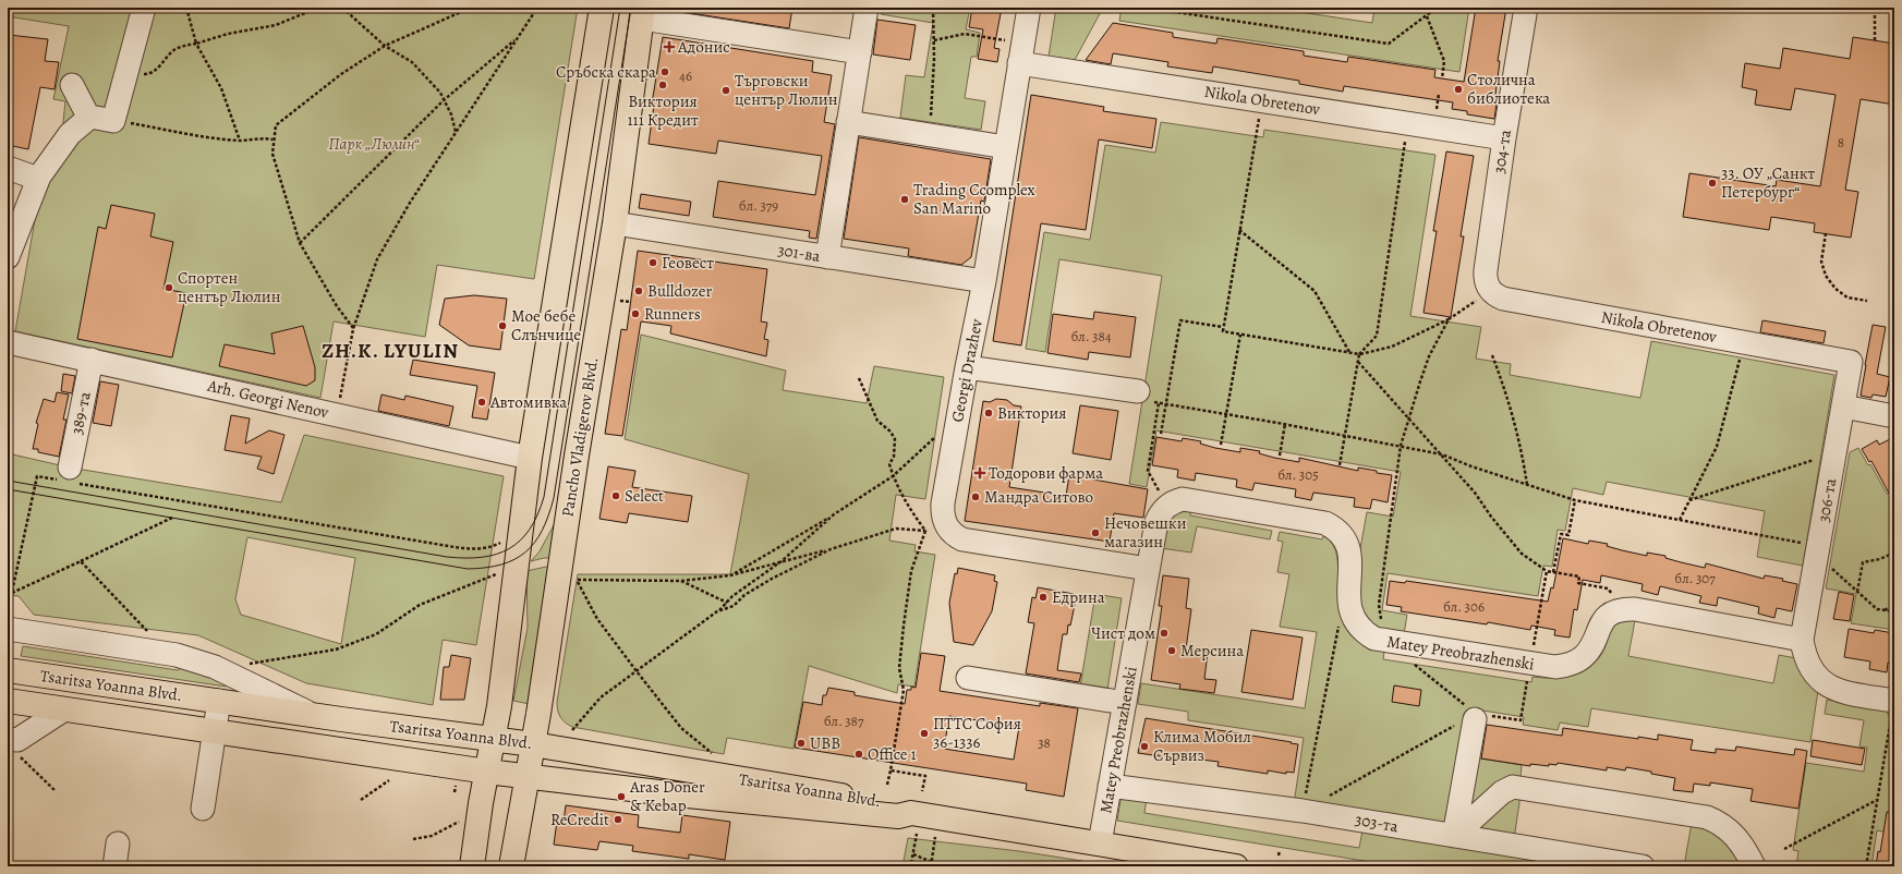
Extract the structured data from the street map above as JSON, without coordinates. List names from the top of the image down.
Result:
{
  "streets": {
    "main road": ["Pancho Vladigerov Blvd.", "Tsaritsa Yoanna Blvd."],
    "street": [
      "Nikola Obretenov",
      "304-та",
      "301-ва",
      "Georgi Drazhev",
      "Arh. Georgi Nenov",
      "389-та",
      "306-та",
      "Matey Preobrazhenski",
      "303-та"
    ]
  },
  "crossings": [
    ["Nikola Obretenov", "304-та"],
    ["Nikola Obretenov", "Georgi Drazhev"],
    ["Nikola Obretenov", "306-та"],
    ["301-ва", "Georgi Drazhev"],
    ["301-ва", "Pancho Vladigerov Blvd."],
    ["Arh. Georgi Nenov", "389-та"],
    ["Pancho Vladigerov Blvd.", "Tsaritsa Yoanna Blvd."],
    ["Matey Preobrazhenski", "Tsaritsa Yoanna Blvd."],
    ["Matey Preobrazhenski", "303-та"]
  ],
  "districts": ["ZH.K. LYULIN"],
  "parks": ["Парк „Люлин“"],
  "places": {
    "health": ["Адонис", "Тодорови фарма"],
    "other": [
      "Сръбска скара",
      "Виктория 111 Кредит",
      "Столична библиотека",
      "Търговски център Люлин",
      "33. ОУ „Санкт Петербург“",
      "Trading Ccomplex San Marino",
      "Геовест",
      "Спортен център Люлин",
      "Bulldozer",
      "Runners",
      "Мое бебе Слънчице",
      "Автомивка",
      "Виктория",
      "Select",
      "Мандра Ситово",
      "Нечовешки магазин",
      "Едрина",
      "Чист дом",
      "Мерсина",
      "ПТТС София 36-1336",
      "UBB",
      "Клима Мобил Сървиз",
      "Office 1",
      "Aras Doner & Kebap",
      "ReCredit"
    ]
  },
  "house_numbers": [
    "46",
    "8",
    "бл. 379",
    "бл. 384",
    "бл. 305",
    "бл. 307",
    "бл. 306",
    "бл. 387",
    "38"
  ]
}
